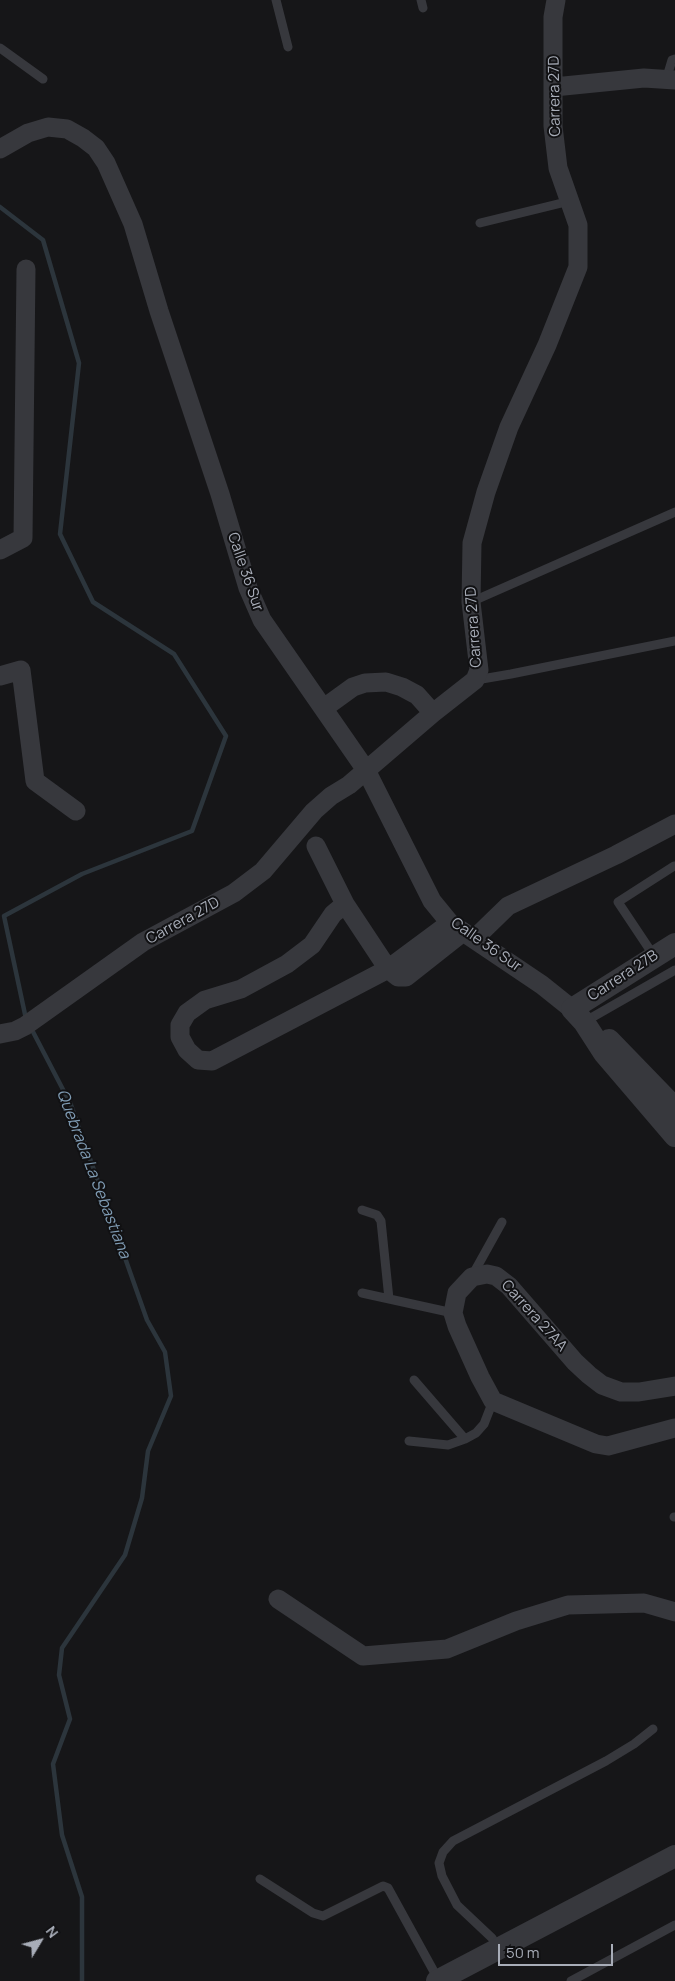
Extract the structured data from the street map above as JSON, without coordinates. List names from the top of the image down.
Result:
{
  "streets": {
    "street": [
      "Carrera 27D",
      "Calle 36 Sur",
      "Carrera 27B",
      "Carrera 27AA"
    ]
  },
  "crossings": [
    ["Carrera 27D", "Calle 36 Sur"],
    ["Calle 36 Sur", "Carrera 27B"]
  ],
  "water": ["Quebrada La Sebastiana"],
  "scale_bar": "50 m",
  "north": "top right"
}
